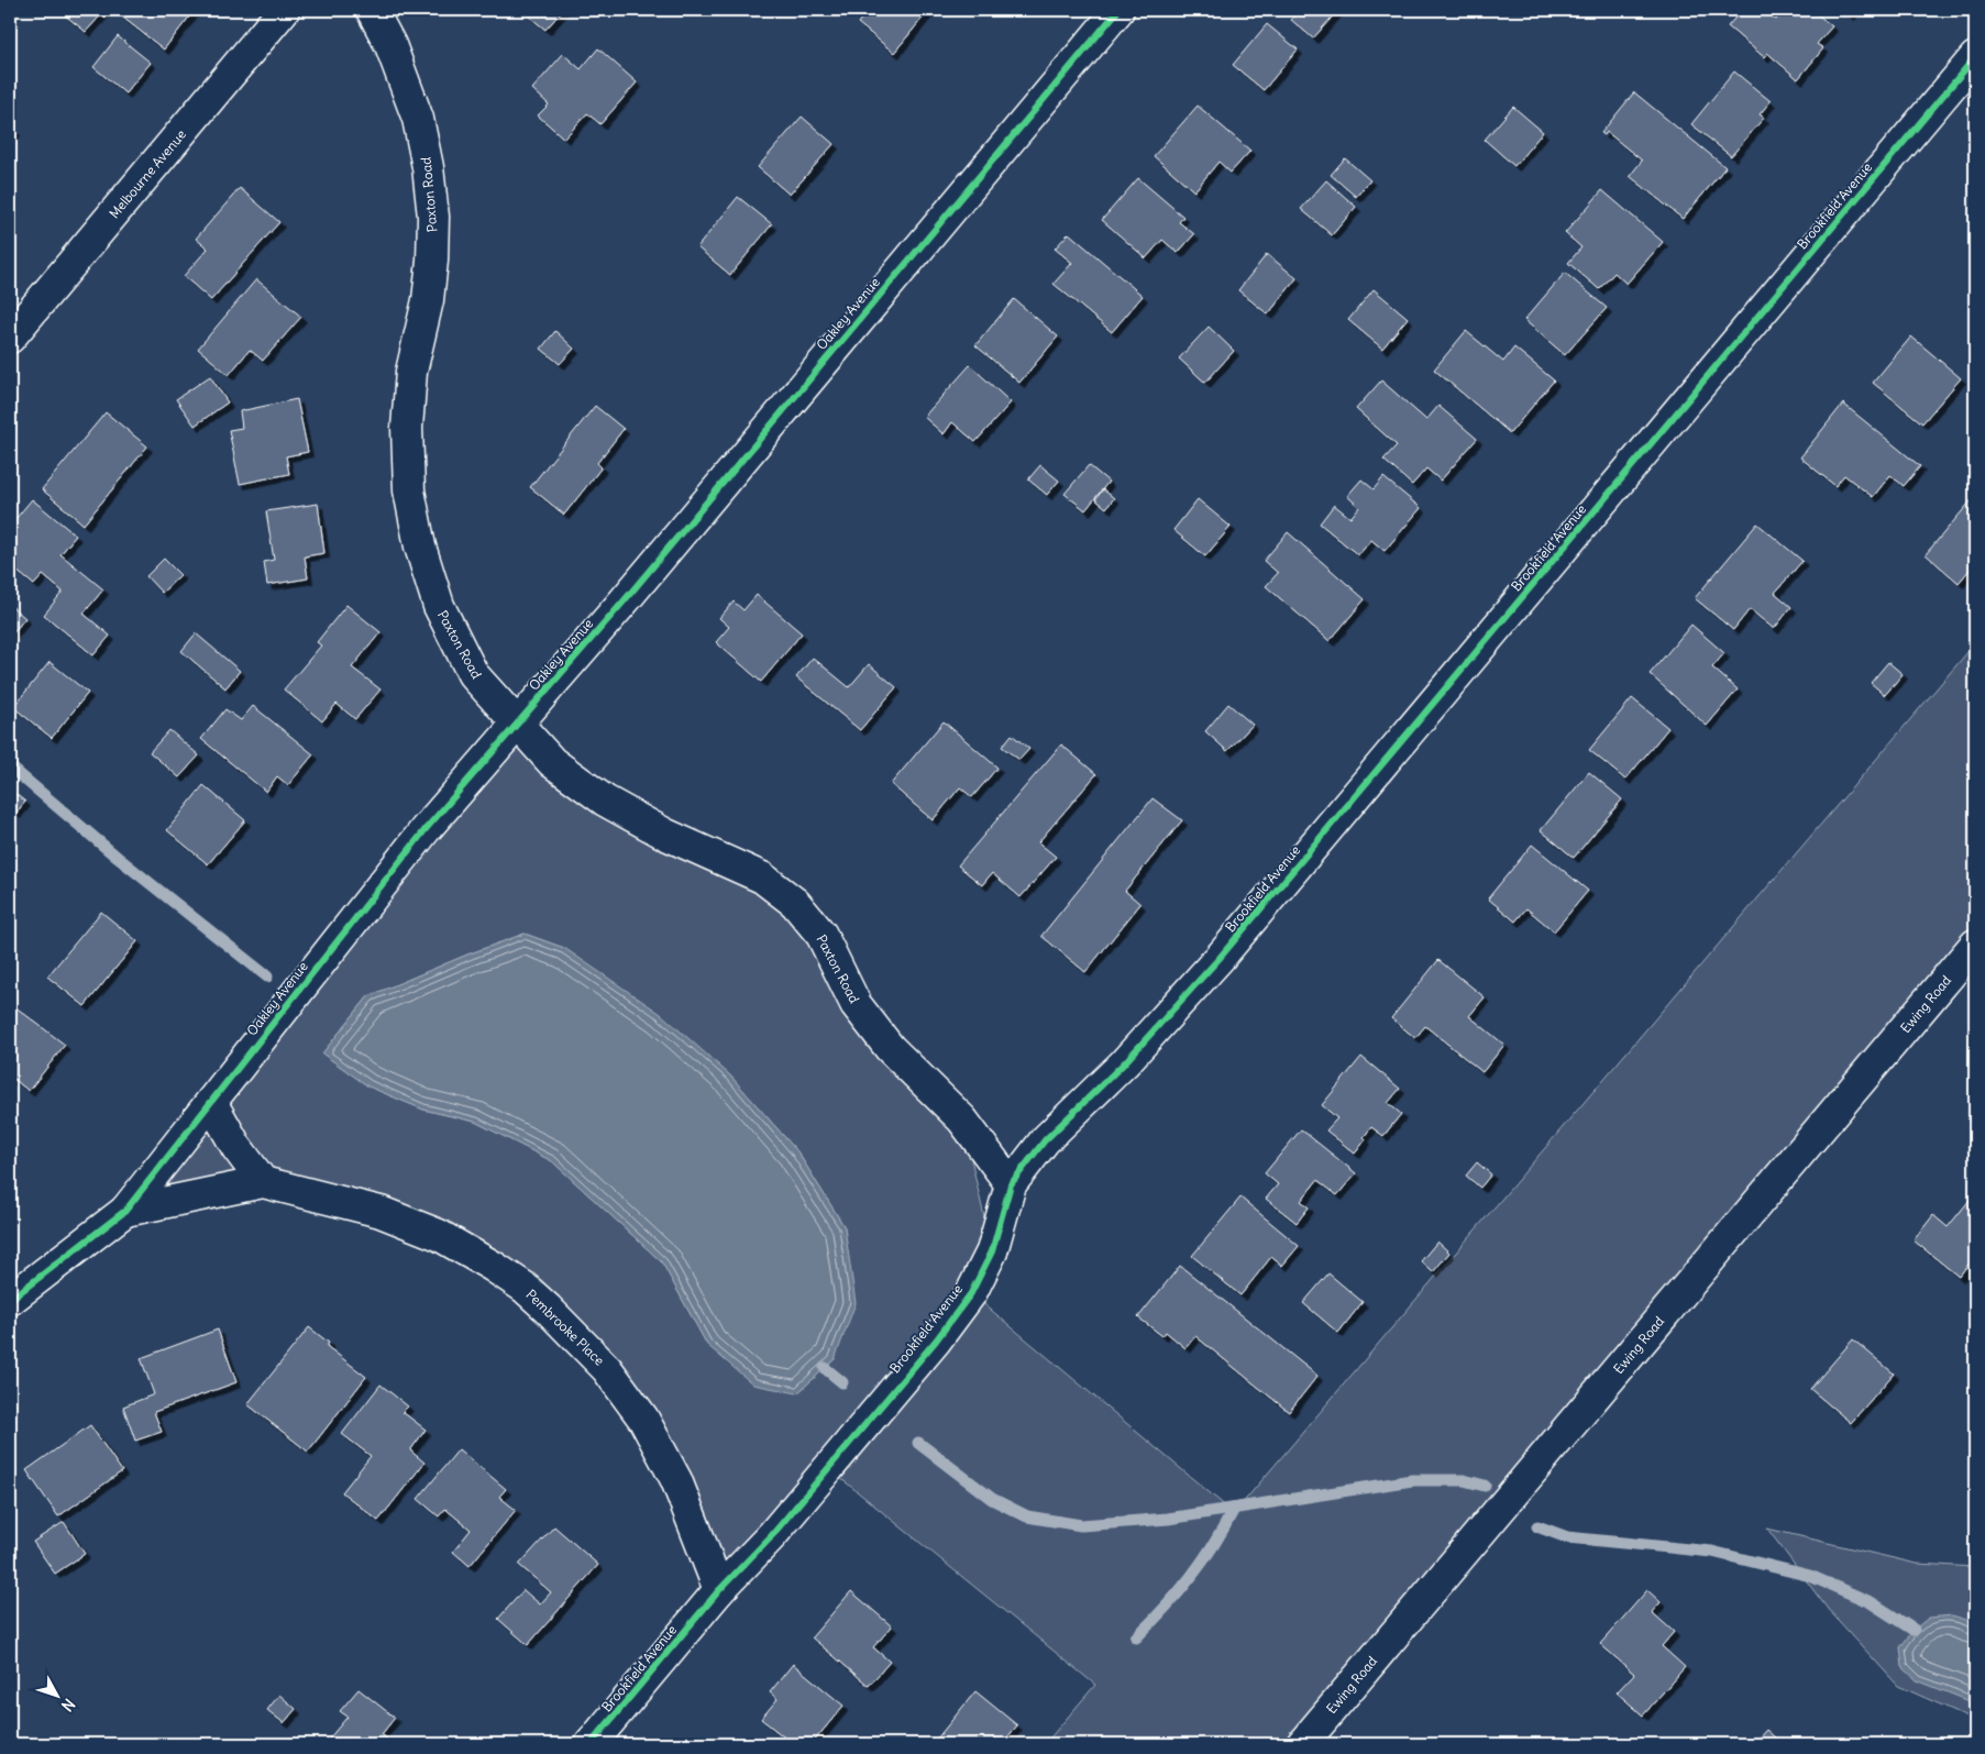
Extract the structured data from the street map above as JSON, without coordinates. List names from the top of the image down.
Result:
{
  "streets": {
    "street": [
      "Melbourne Avenue",
      "Paxton Road",
      "Brookfield Avenue",
      "Oakley Avenue",
      "Ewing Road",
      "Pembrooke Place"
    ]
  },
  "crossings": [
    ["Paxton Road", "Brookfield Avenue"],
    ["Paxton Road", "Oakley Avenue"],
    ["Brookfield Avenue", "Pembrooke Place"],
    ["Oakley Avenue", "Pembrooke Place"]
  ],
  "north": "bottom right"
}
